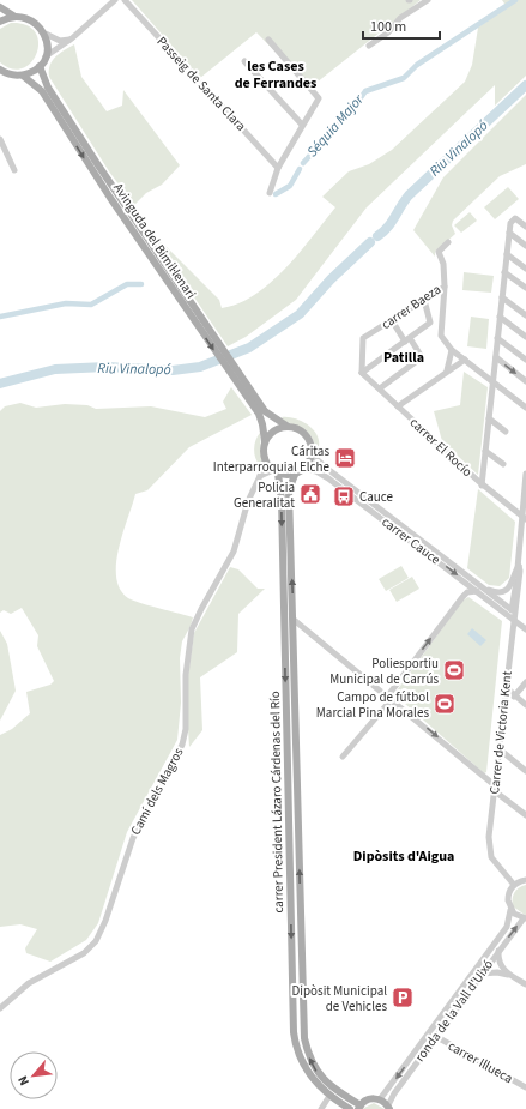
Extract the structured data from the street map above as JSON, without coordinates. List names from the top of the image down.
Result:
{
  "streets": {
    "main road": ["Avinguda del Bimil·lenari", "carrer President Lázaro Cárdenas del Río"],
    "street": [
      "Passeig de Santa Clara",
      "carrer Baeza",
      "carrer El Rocío",
      "carrer Cauce",
      "Carrer de Victoria Kent",
      "Camí dels Magros",
      "ronda de la Vall d'Uixó",
      "carrer Illueca"
    ]
  },
  "crossings": [
    ["Avinguda del Bimil·lenari", "carrer Cauce"],
    ["Avinguda del Bimil·lenari", "Camí dels Magros"],
    ["Avinguda del Bimil·lenari", "carrer President Lázaro Cárdenas del Río"],
    ["carrer Baeza", "carrer El Rocío"],
    ["carrer El Rocío", "Carrer de Victoria Kent"],
    ["carrer Cauce", "Carrer de Victoria Kent"],
    ["carrer Cauce", "Camí dels Magros"],
    ["carrer Cauce", "carrer President Lázaro Cárdenas del Río"],
    ["Carrer de Victoria Kent", "ronda de la Vall d'Uixó"],
    ["Camí dels Magros", "carrer President Lázaro Cárdenas del Río"],
    ["ronda de la Vall d'Uixó", "carrer Illueca"]
  ],
  "districts": ["les Cases de Ferrandes", "Patilla", "Dipòsits d'Aigua"],
  "water": ["Séquia Major", "Riu Vinalopó"],
  "places": {
    "hotel": ["Cáritas Interparroquial Elche"],
    "public building": ["Policia Generalitat"],
    "bus stop": ["Cauce"],
    "sports": ["Poliesportiu Municipal de Carrús", "Campo de fútbol Marcial Pina Morales"],
    "parking": ["Dipòsit Municipal de Vehicles"]
  },
  "scale_bar": "100 m",
  "north": "bottom left"
}
